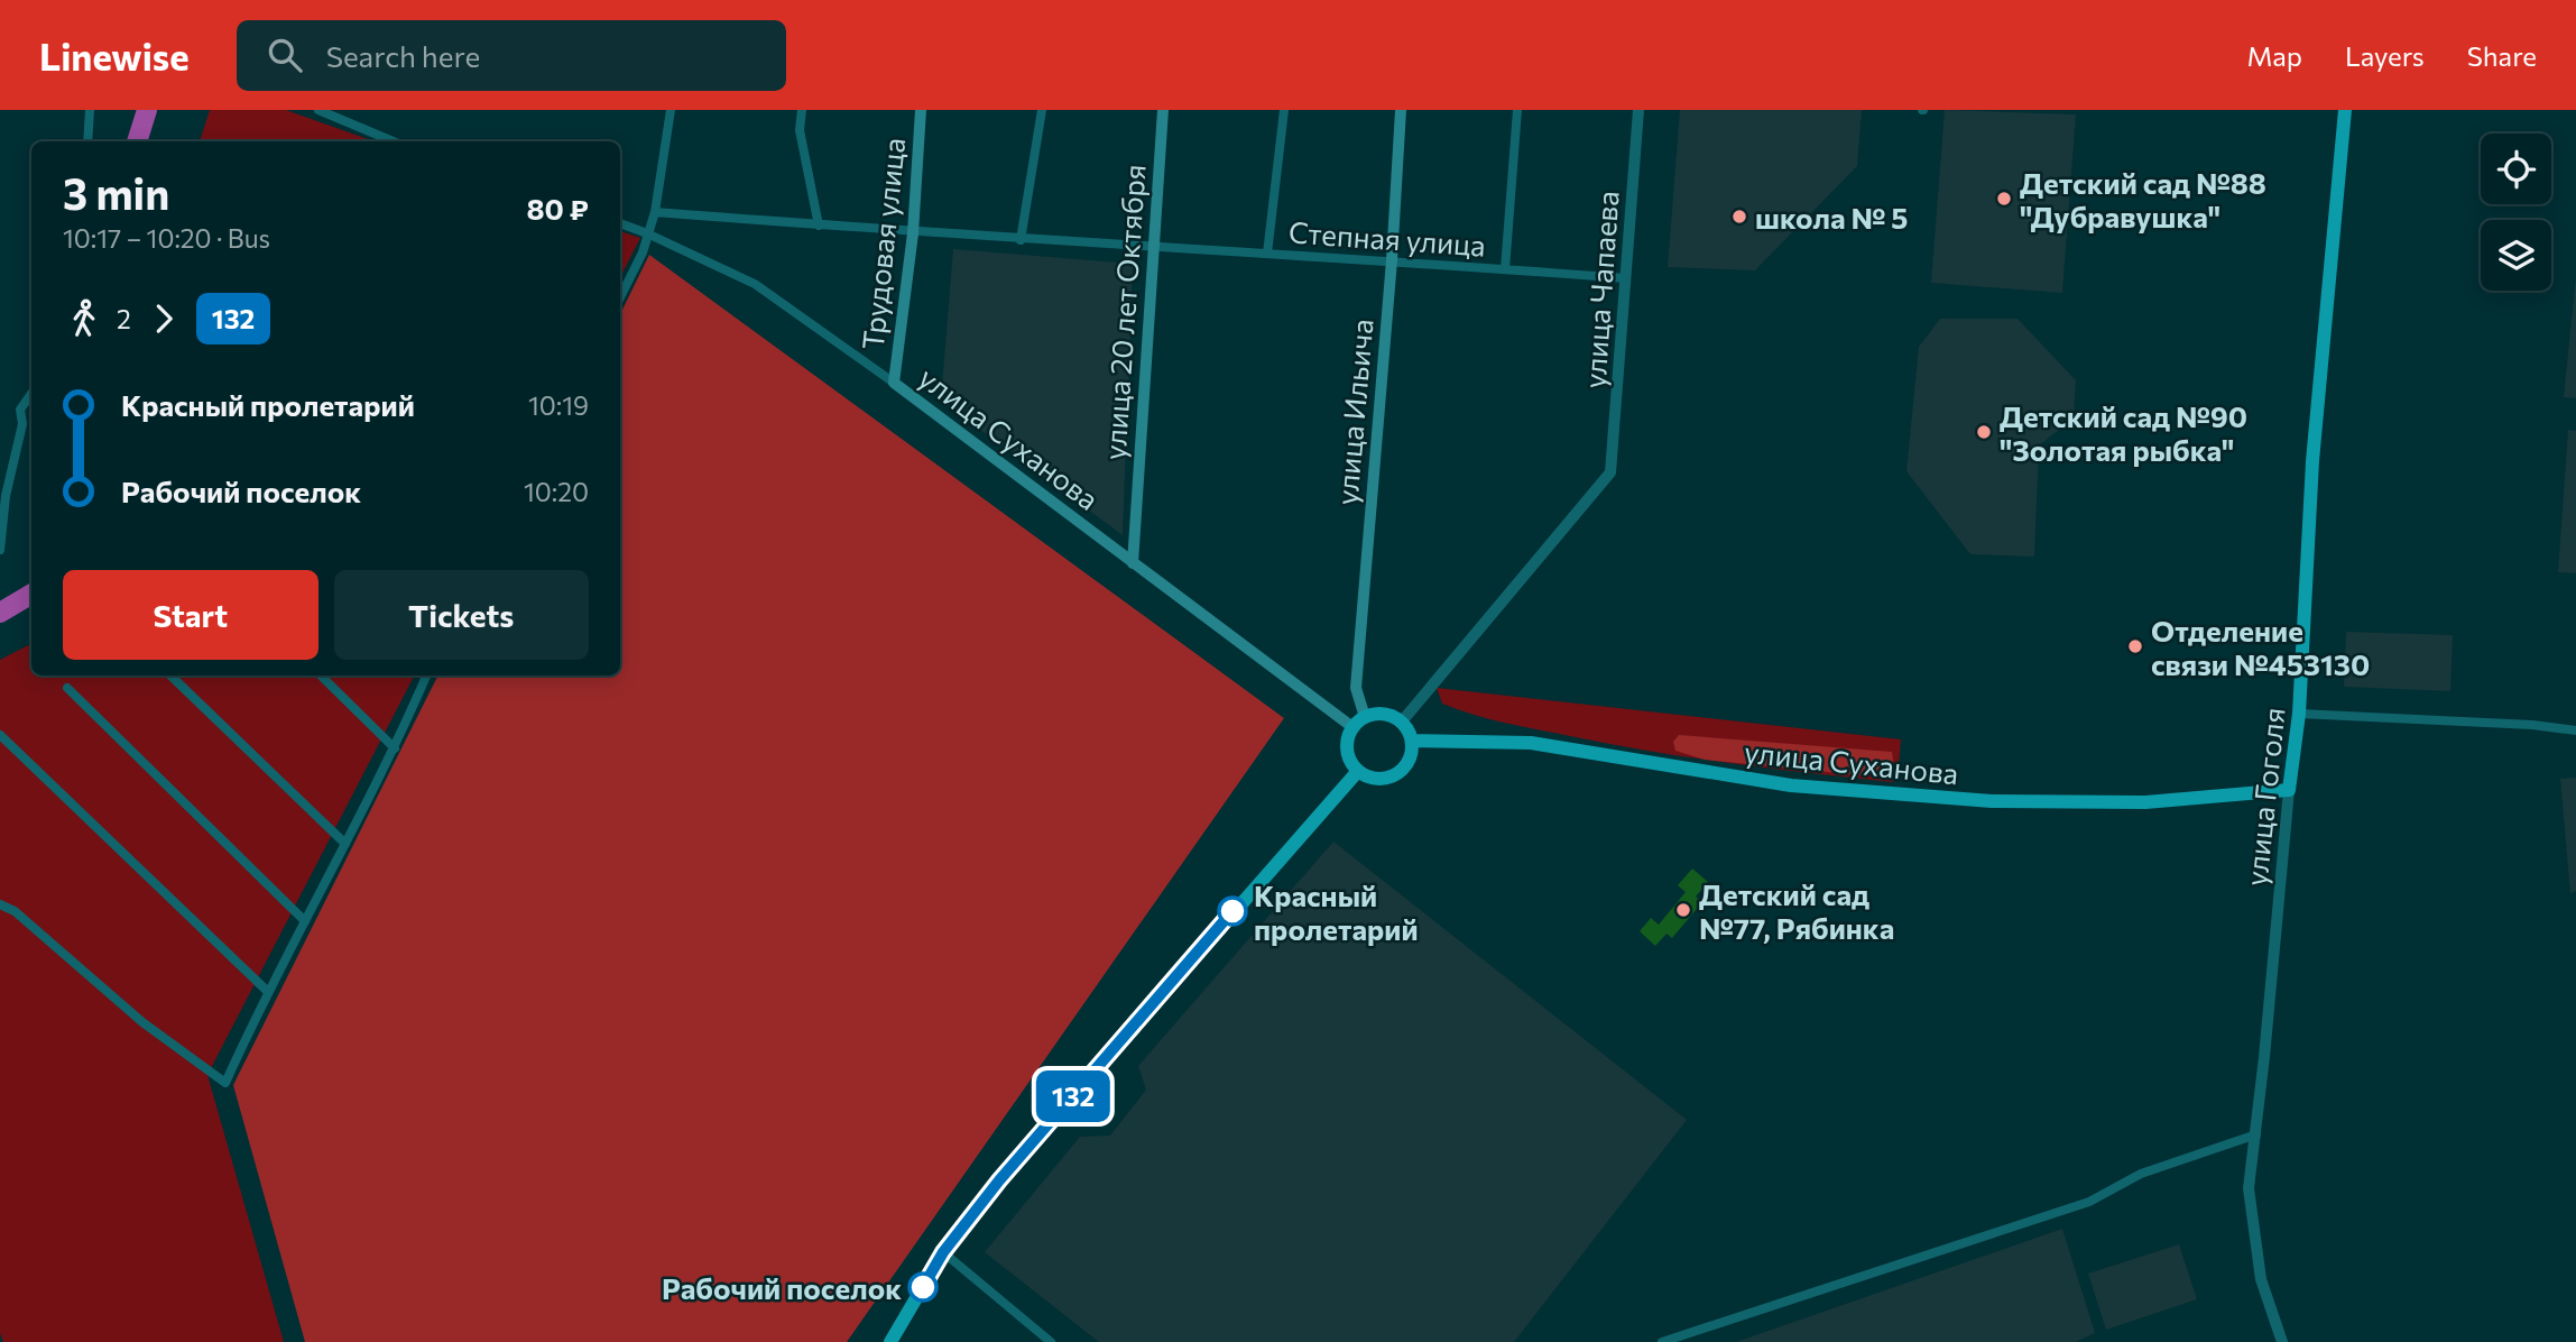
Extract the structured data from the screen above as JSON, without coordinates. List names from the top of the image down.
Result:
{
  "streets": {
    "main road": [
      "Трудовая улица",
      "улица 20 лет Октября",
      "улица Ильича",
      "улица Суханова",
      "улица Гоголя"
    ],
    "street": ["Степная улица", "улица Чапаева"]
  },
  "crossings": [
    ["Степная улица", "Трудовая улица"],
    ["Степная улица", "улица Чапаева"],
    ["Степная улица", "улица 20 лет Октября"],
    ["Степная улица", "улица Ильича"],
    ["Трудовая улица", "улица Суханова"],
    ["улица Чапаева", "улица Ильича"],
    ["улица Чапаева", "улица Суханова"],
    ["улица 20 лет Октября", "улица Суханова"],
    ["улица Ильича", "улица Суханова"],
    ["улица Суханова", "улица Гоголя"]
  ],
  "places": [
    "Детский сад №88 \"Дубравушка\"",
    "школа № 5",
    "Детский сад №90 \"Золотая рыбка\"",
    "Отделение связи №453130",
    "Детский сад №77, Рябинка",
    "Красный пролетарий",
    "Рабочий поселок"
  ],
  "lines": ["bus line 132"],
  "page": {
    "header": "Linewise",
    "search": "Search here",
    "nav": ["Map", "Layers", "Share"],
    "on_map": "132",
    "heading": ["3 min", "10:17 – 10:20 · Bus", "80 ₽"],
    "legs": ["2", "132"],
    "list": [
      {
        "name": "Красный пролетарий",
        "value": "10:19"
      },
      {
        "name": "Рабочий поселок",
        "value": "10:20"
      }
    ],
    "buttons": ["Start", "Tickets"]
  }
}
